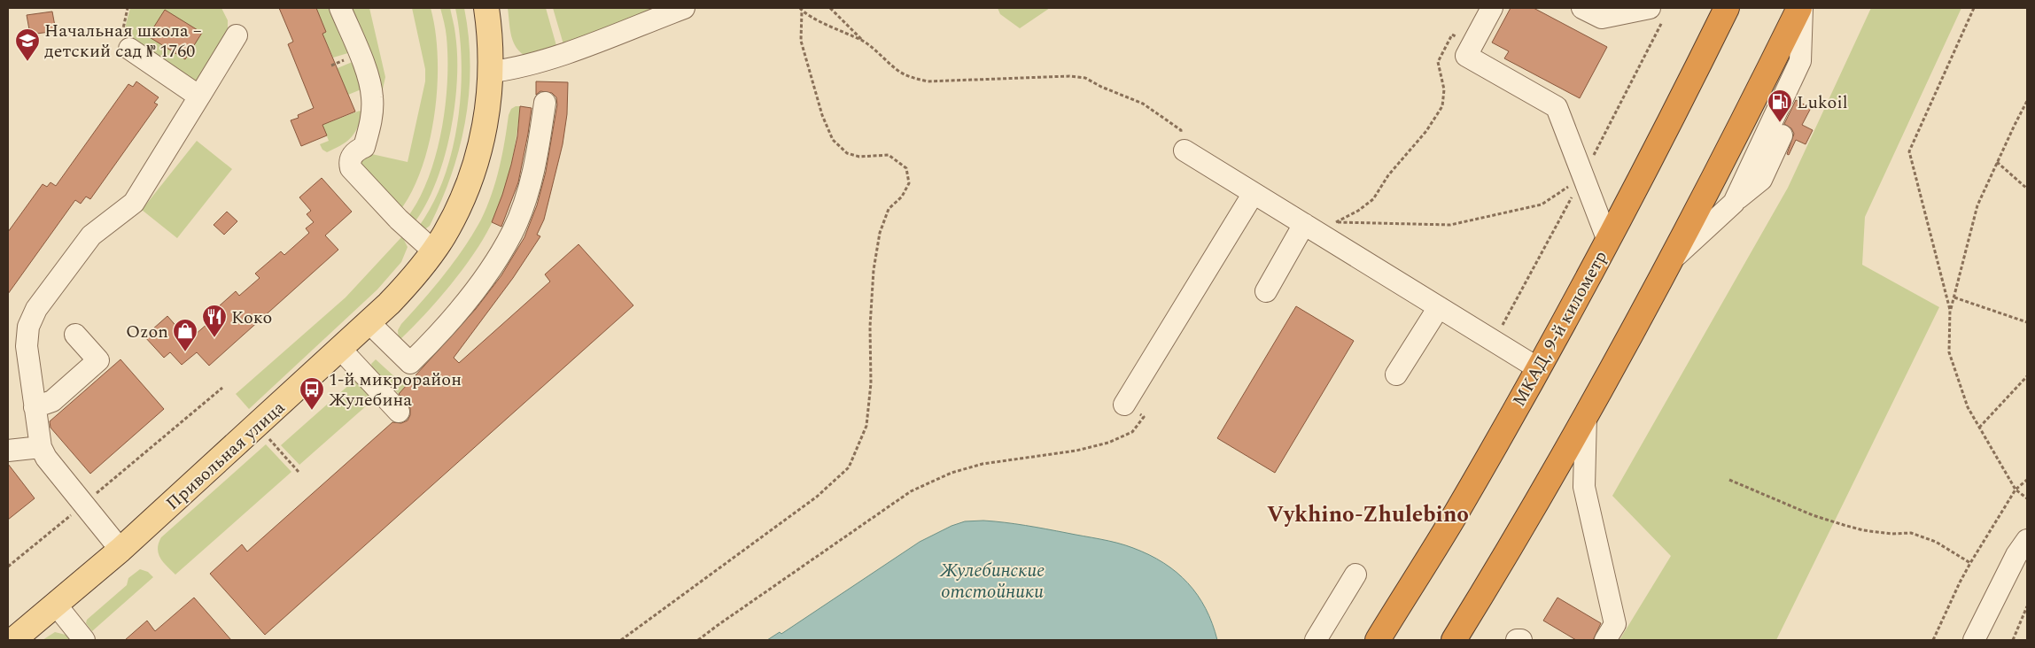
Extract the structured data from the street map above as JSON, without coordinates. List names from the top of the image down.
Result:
{
  "streets": {
    "highway": ["МКАД, 9-й километр"],
    "main road": ["Привольная улица"]
  },
  "districts": ["Vykhino-Zhulebino"],
  "water": ["Жулебинские отстойники"],
  "places": {
    "school or university": ["Начальная школа – детский сад № 1760"],
    "fuel station": ["Lukoil"],
    "restaurant": ["Коко"],
    "shop": ["Ozon"],
    "bus stop": ["1-й микрорайон Жулебина"]
  }
}
